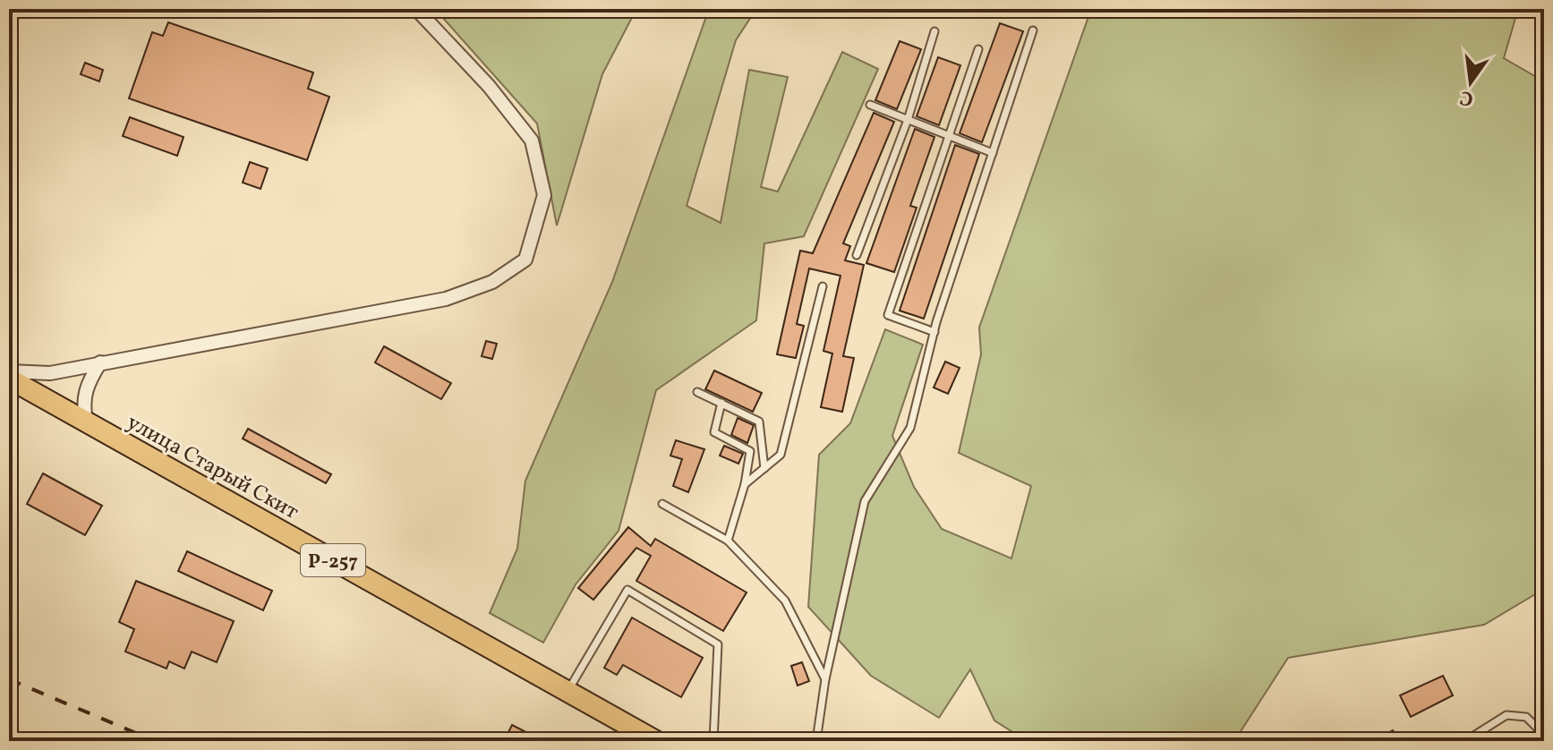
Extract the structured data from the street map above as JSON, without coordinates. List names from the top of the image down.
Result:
{
  "streets": {
    "highway": ["улица Старый Скит", "Р-257"]
  },
  "north": "bottom"
}
